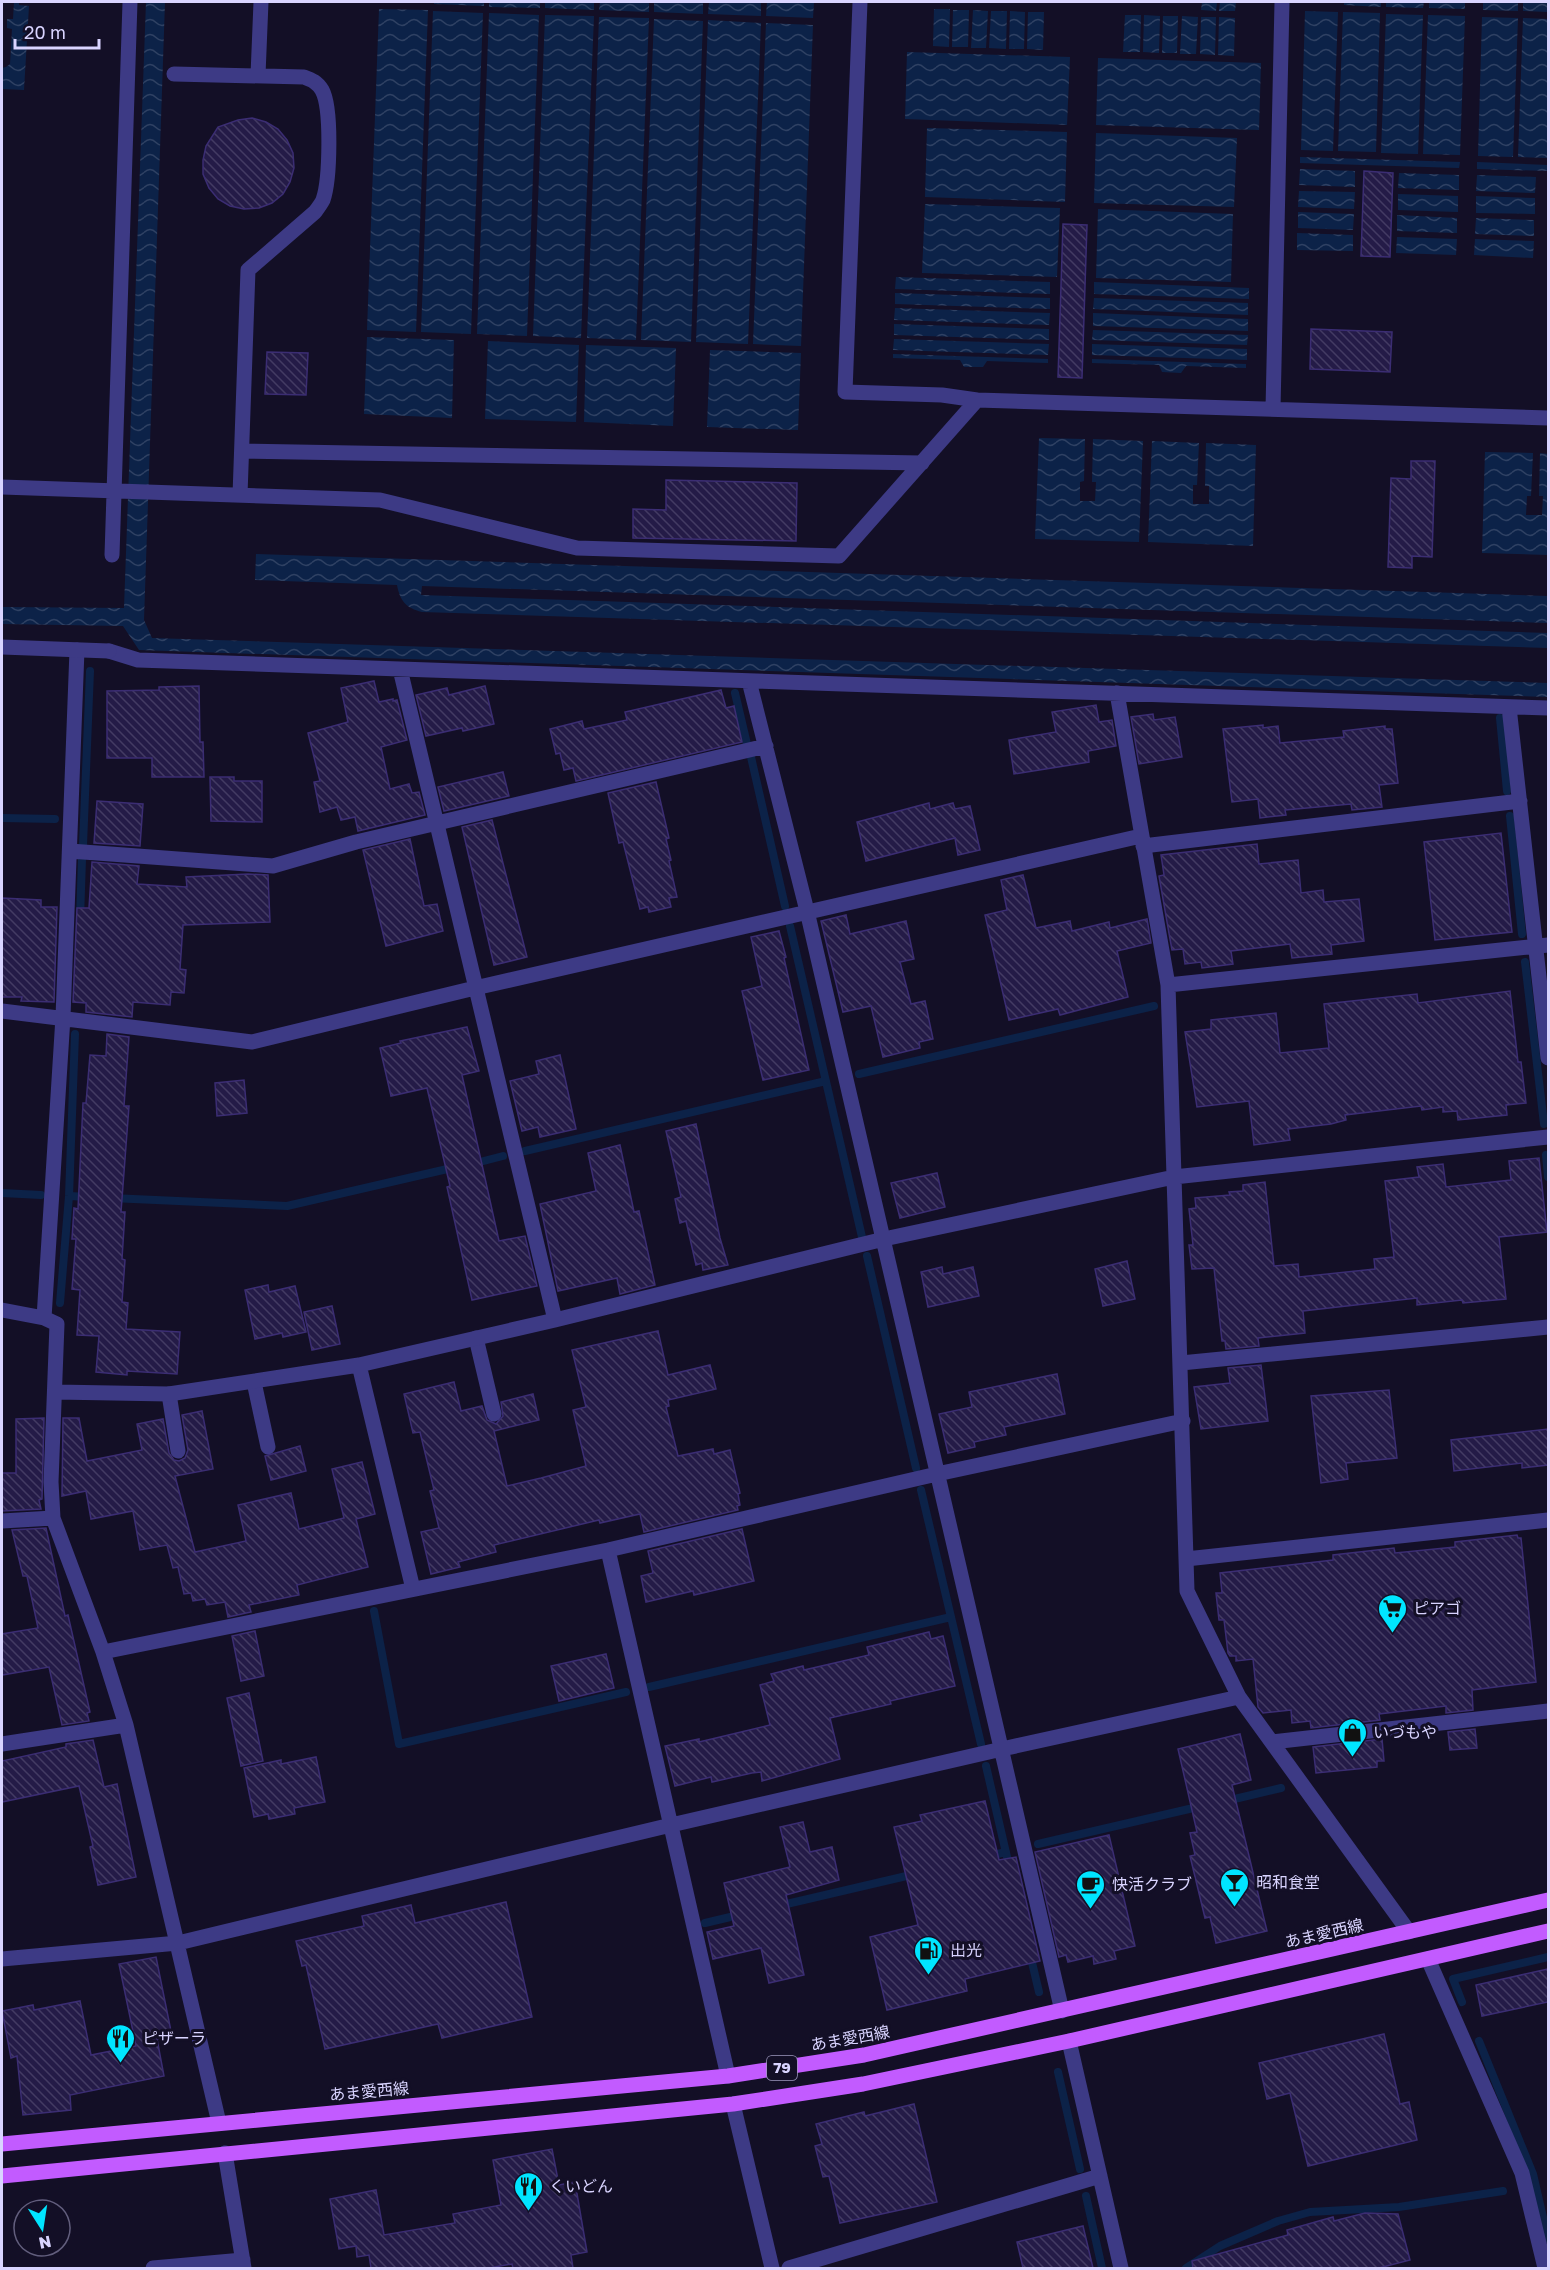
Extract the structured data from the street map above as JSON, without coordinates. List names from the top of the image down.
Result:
{
  "streets": {
    "main road": ["あま愛西線", "79"]
  },
  "places": {
    "supermarket": ["ピアゴ"],
    "shop": ["いづもや"],
    "bar": ["昭和食堂"],
    "cafe": ["快活クラブ"],
    "fuel station": ["出光"],
    "restaurant": ["ピザーラ", "くいどん"]
  },
  "scale_bar": "20 m",
  "north": "bottom"
}
